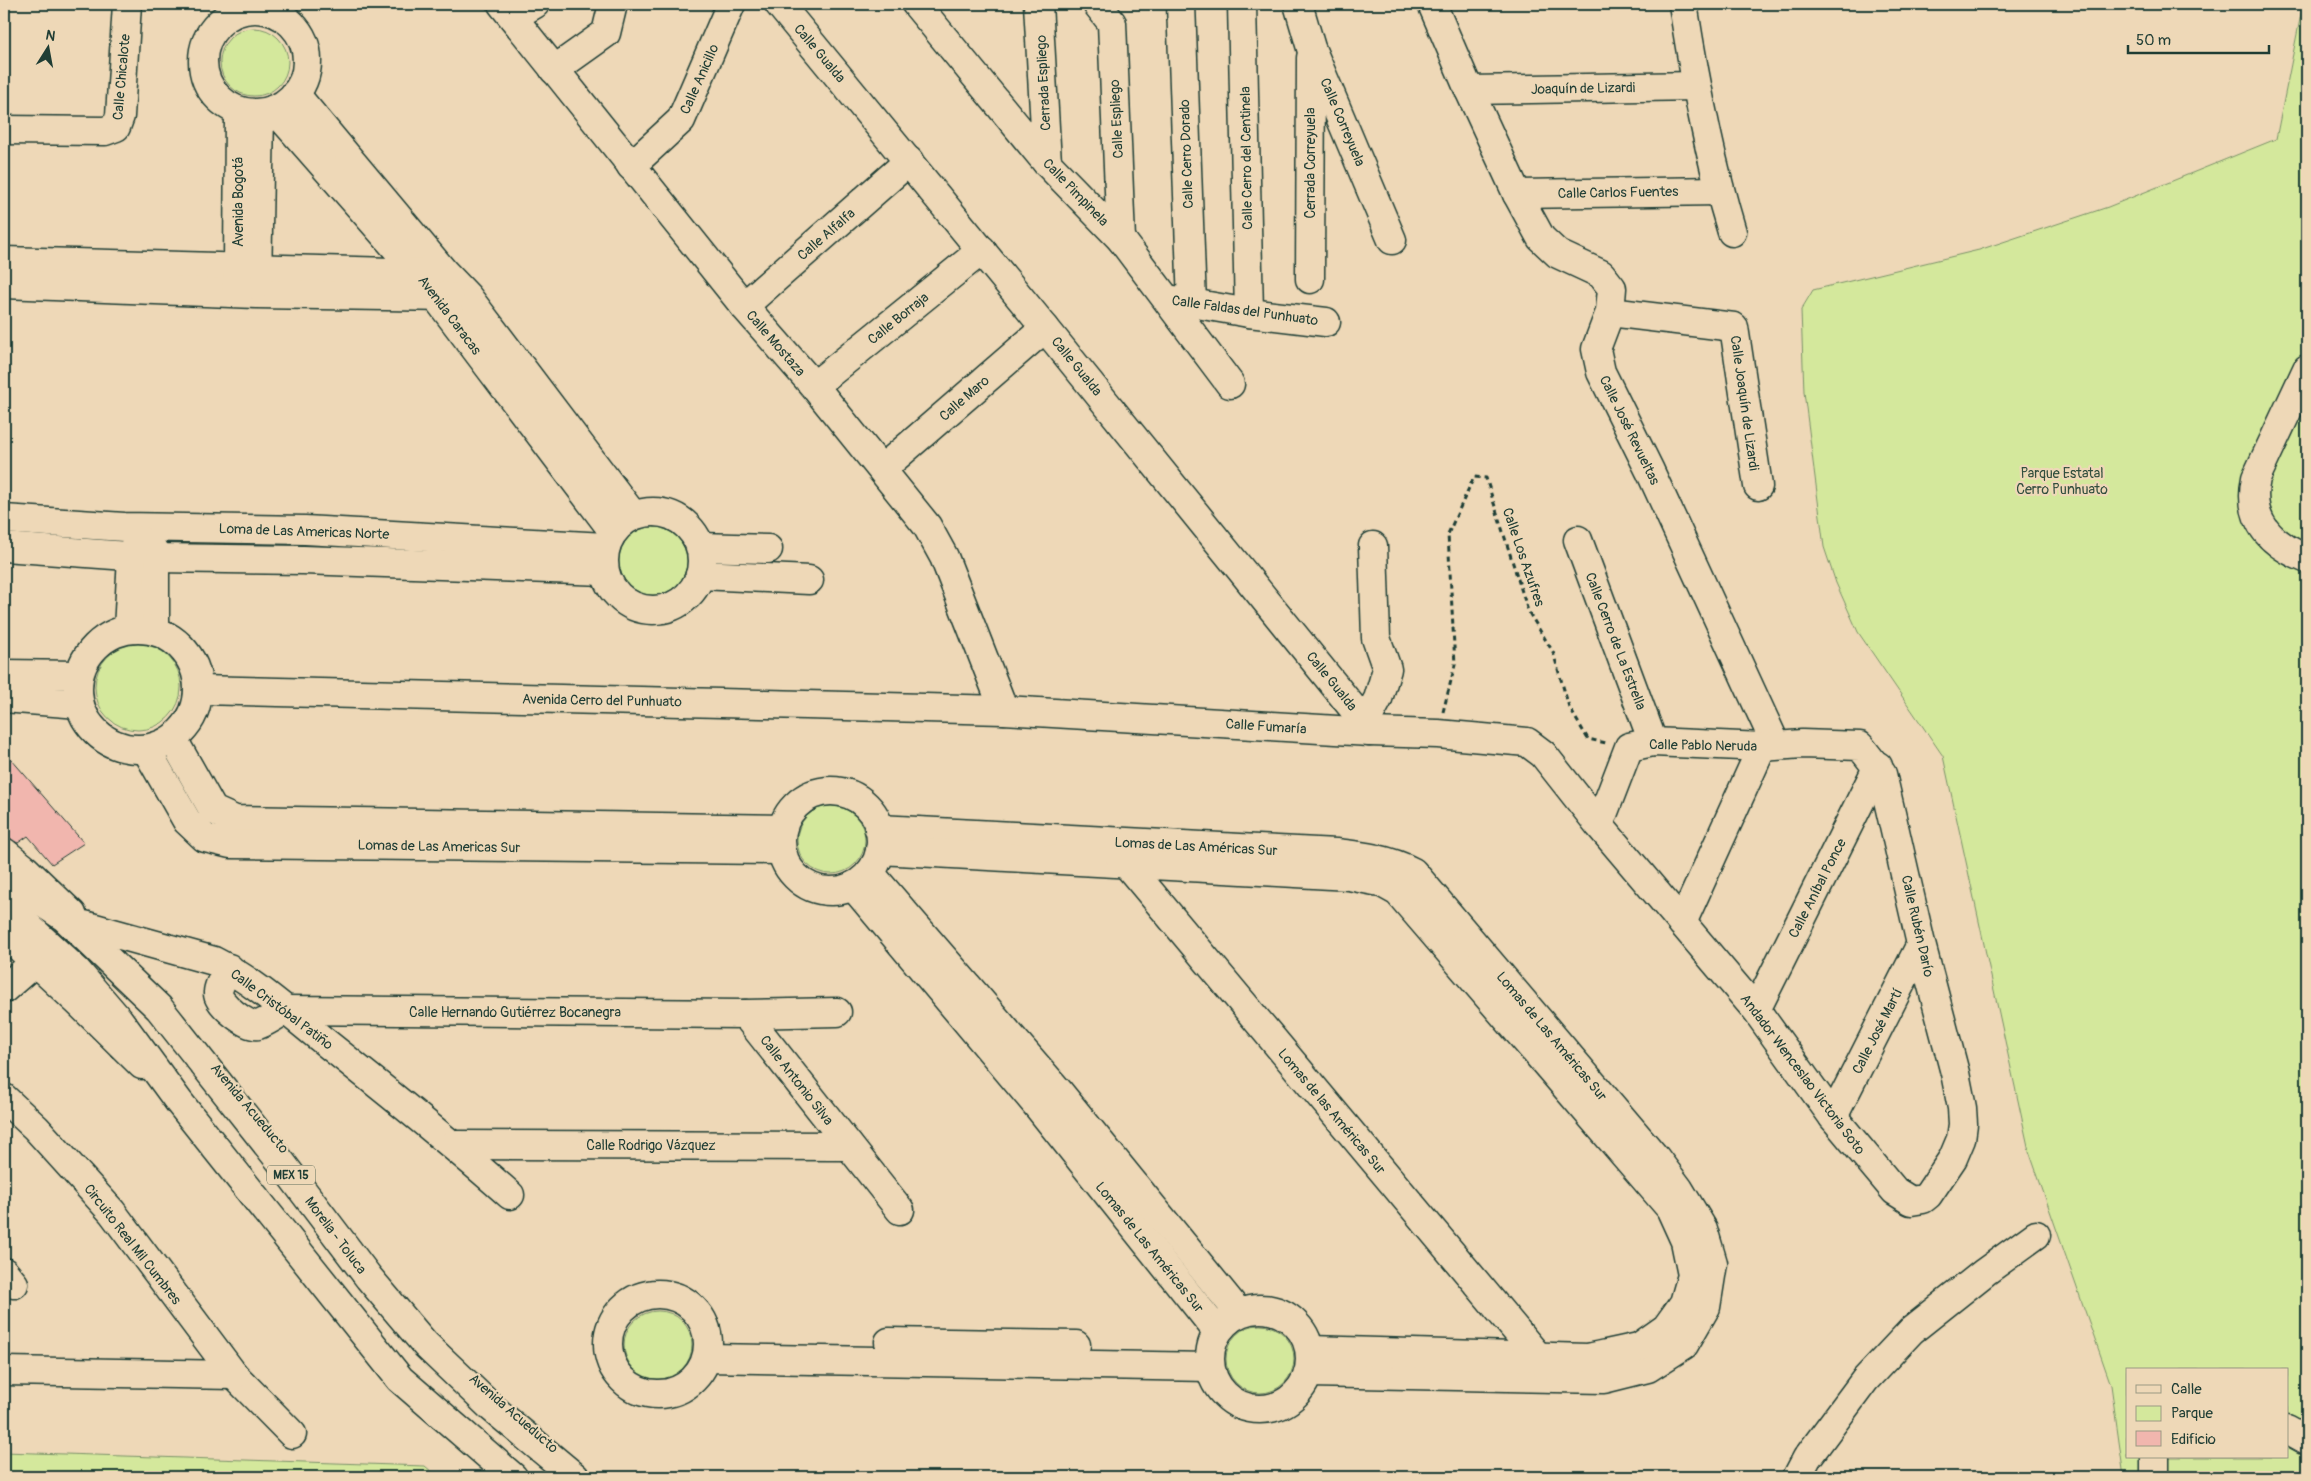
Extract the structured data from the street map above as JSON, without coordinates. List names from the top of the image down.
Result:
{
  "streets": {
    "street": [
      "Calle Gualda",
      "Calle Chicalote",
      "Calle Anicillo",
      "Cerrada Espliego",
      "Joaquín de Lizardi",
      "Calle Espliego",
      "Calle Correyuela",
      "Calle Cerro Dorado",
      "Calle Cerro del Centinela",
      "Cerrada Correyuela",
      "Calle Pimpinela",
      "Calle Carlos Fuentes",
      "Avenida Bogotá",
      "Calle Alfalfa",
      "Calle Faldas del Punhuato",
      "Avenida Caracas",
      "Calle Borraja",
      "Calle Mostaza",
      "Calle Maro",
      "Calle Joaquín de Lizardi",
      "Calle José Revueltas",
      "Loma de Las Americas Norte",
      "Calle Cerro de La Estrella",
      "Avenida Cerro del Punhuato",
      "Calle Fumaría",
      "Calle Pablo Neruda",
      "Lomas de Las Americas Sur",
      "Lomas de Las Américas Sur",
      "Calle Aníbal Ponce",
      "Calle Rubén Darío",
      "Calle Cristóbal Patiño",
      "Calle Hernando Gutiérrez Bocanegra",
      "Calle José Martí",
      "Andador Wenceslao Victoria Soto",
      "Calle Antonio Silva",
      "Avenida Acueducto",
      "Lomas de las Américas Sur",
      "Calle Rodrigo Vázquez",
      "MEX 15",
      "Morelia - Toluca",
      "Circuito Real Mil Cumbres"
    ],
    "path": ["Calle Los Azufres"]
  },
  "crossings": [
    ["Calle Gualda", "Calle Alfalfa"],
    ["Calle Gualda", "Calle Borraja"],
    ["Calle Gualda", "Calle Maro"],
    ["Calle Gualda", "Calle Fumaría"],
    ["Calle Anicillo", "Calle Mostaza"],
    ["Cerrada Espliego", "Calle Pimpinela"],
    ["Joaquín de Lizardi", "Calle José Revueltas"],
    ["Calle Espliego", "Calle Pimpinela"],
    ["Calle Correyuela", "Cerrada Correyuela"],
    ["Calle Cerro Dorado", "Calle Faldas del Punhuato"],
    ["Calle Cerro del Centinela", "Calle Faldas del Punhuato"],
    ["Calle Pimpinela", "Calle Faldas del Punhuato"],
    ["Calle Carlos Fuentes", "Calle José Revueltas"],
    ["Avenida Bogotá", "Avenida Caracas"],
    ["Calle Alfalfa", "Calle Mostaza"],
    ["Avenida Caracas", "Loma de Las Americas Norte"],
    ["Calle Borraja", "Calle Mostaza"],
    ["Calle Mostaza", "Calle Maro"],
    ["Calle Mostaza", "Avenida Cerro del Punhuato"],
    ["Calle Mostaza", "Calle Fumaría"],
    ["Calle Joaquín de Lizardi", "Calle José Revueltas"],
    ["Calle José Revueltas", "Calle Pablo Neruda"],
    ["Calle José Revueltas", "Calle Rubén Darío"],
    ["Calle Los Azufres", "Calle Cerro de La Estrella"],
    ["Calle Los Azufres", "Calle Fumaría"],
    ["Calle Los Azufres", "Calle Pablo Neruda"],
    ["Calle Cerro de La Estrella", "Calle Pablo Neruda"],
    ["Avenida Cerro del Punhuato", "Calle Fumaría"],
    ["Avenida Cerro del Punhuato", "Lomas de Las Americas Sur"],
    ["Calle Fumaría", "Andador Wenceslao Victoria Soto"],
    ["Calle Pablo Neruda", "Calle Rubén Darío"],
    ["Lomas de Las Americas Sur", "Lomas de Las Américas Sur"],
    ["Lomas de Las Américas Sur", "Lomas de las Américas Sur"],
    ["Calle Aníbal Ponce", "Calle Rubén Darío"],
    ["Calle Aníbal Ponce", "Andador Wenceslao Victoria Soto"],
    ["Calle Rubén Darío", "Calle José Martí"],
    ["Calle Rubén Darío", "Andador Wenceslao Victoria Soto"],
    ["Calle Cristóbal Patiño", "Calle Hernando Gutiérrez Bocanegra"],
    ["Calle Cristóbal Patiño", "Avenida Acueducto"],
    ["Calle Cristóbal Patiño", "Calle Rodrigo Vázquez"],
    ["Calle Hernando Gutiérrez Bocanegra", "Calle Antonio Silva"],
    ["Calle José Martí", "Andador Wenceslao Victoria Soto"],
    ["Calle Antonio Silva", "Calle Rodrigo Vázquez"]
  ],
  "parks": ["Parque Estatal Cerro Punhuato"],
  "legend": ["Calle", "Parque", "Edificio"],
  "scale_bar": "50 m",
  "north": "top"
}
